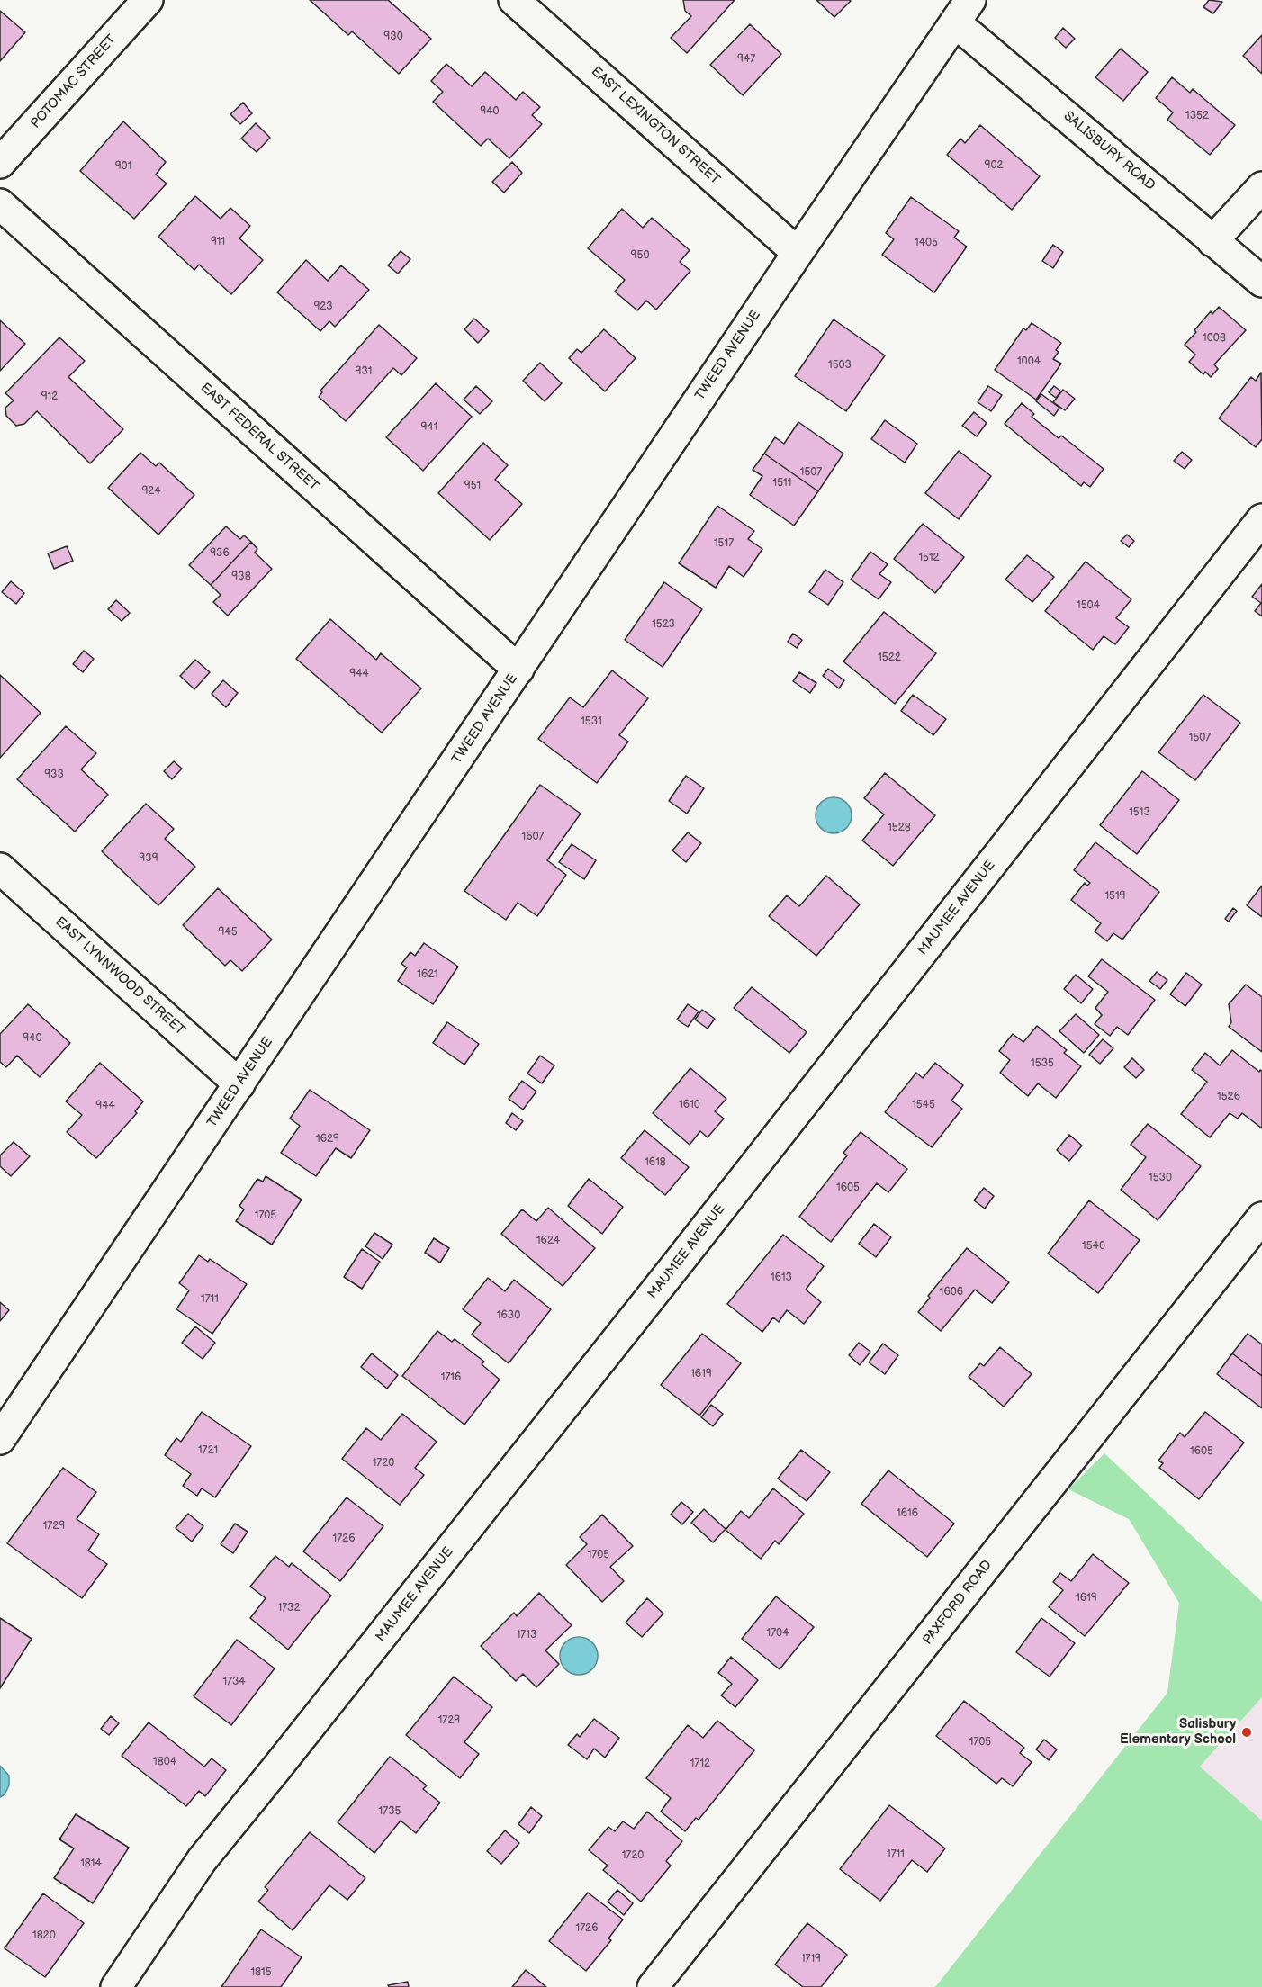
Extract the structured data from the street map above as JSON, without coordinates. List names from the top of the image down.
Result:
{
  "streets": {
    "street": [
      "POTOMAC STREET",
      "EAST LEXINGTON STREET",
      "SALISBURY ROAD",
      "TWEED AVENUE",
      "EAST FEDERAL STREET",
      "MAUMEE AVENUE",
      "EAST LYNNWOOD STREET",
      "PAXFORD ROAD"
    ]
  },
  "crossings": [
    ["EAST LEXINGTON STREET", "TWEED AVENUE"],
    ["SALISBURY ROAD", "TWEED AVENUE"],
    ["TWEED AVENUE", "EAST FEDERAL STREET"],
    ["TWEED AVENUE", "EAST LYNNWOOD STREET"]
  ],
  "places": ["Salisbury Elementary School"],
  "house_numbers": [
    "930",
    "947",
    "940",
    "1352",
    "902",
    "901",
    "911",
    "1405",
    "950",
    "923",
    "1008",
    "1004",
    "1503",
    "931",
    "912",
    "941",
    "1507",
    "1511",
    "951",
    "924",
    "1517",
    "936",
    "1512",
    "938",
    "1504",
    "1523",
    "1522",
    "944",
    "1531",
    "1507",
    "933",
    "1513",
    "1528",
    "1607",
    "939",
    "1519",
    "945",
    "1621",
    "940",
    "1535",
    "1526",
    "1610",
    "1545",
    "944",
    "1629",
    "1618",
    "1530",
    "1605",
    "1705",
    "1624",
    "1540",
    "1613",
    "1606",
    "1711",
    "1630",
    "1619",
    "1716",
    "1721",
    "1605",
    "1720",
    "1616",
    "1729",
    "1726",
    "1705",
    "1619",
    "1732",
    "1704",
    "1713",
    "1734",
    "1729",
    "1705",
    "1804",
    "1712",
    "1735",
    "1711",
    "1720",
    "1814",
    "1726",
    "1820",
    "1719",
    "1815"
  ]
}
